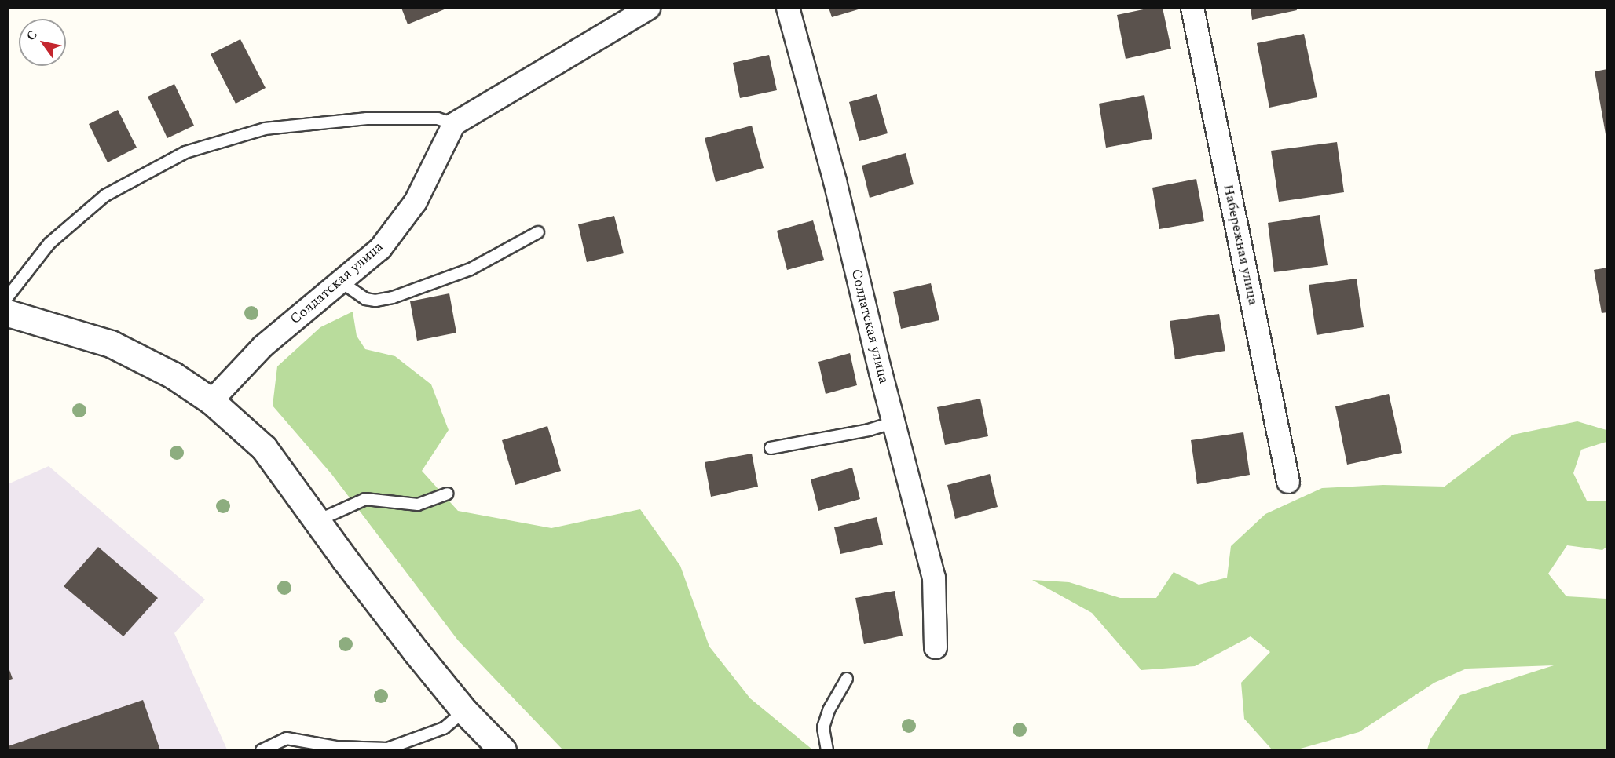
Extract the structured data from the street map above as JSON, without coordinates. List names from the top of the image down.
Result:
{
  "streets": {
    "street": ["Набережная улица", "Солдатская улица"]
  },
  "north": "top left"
}
